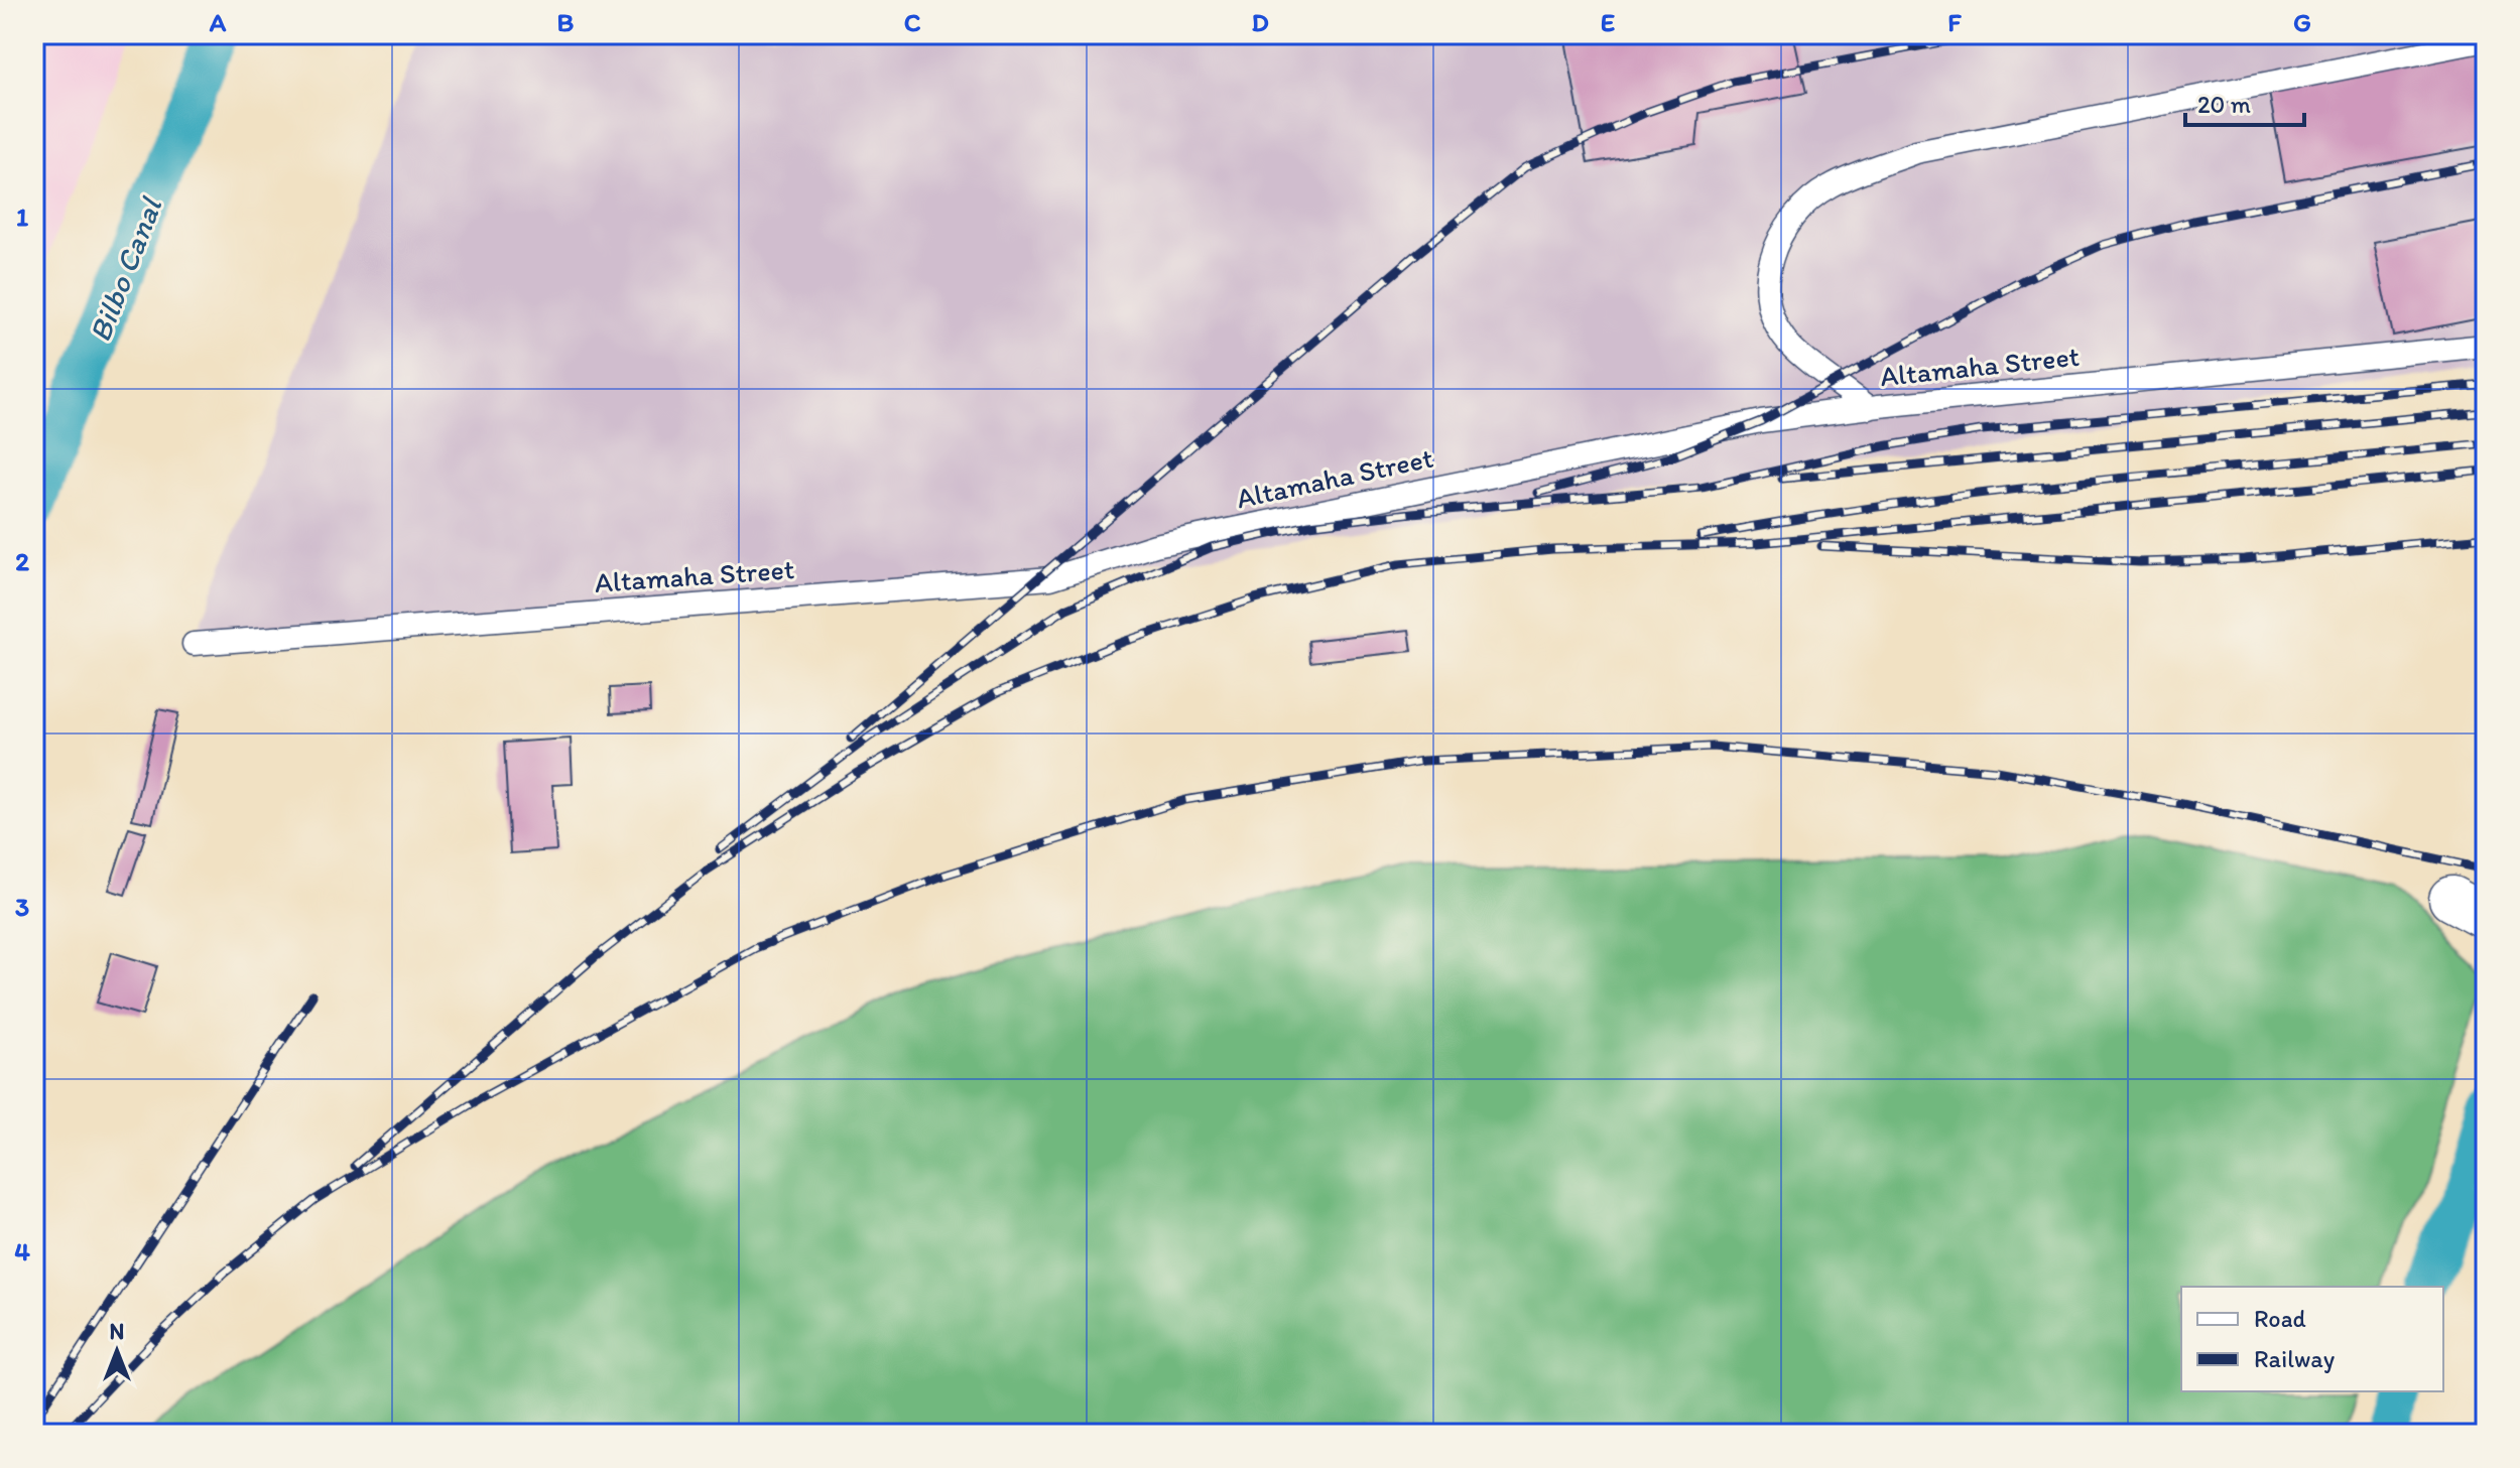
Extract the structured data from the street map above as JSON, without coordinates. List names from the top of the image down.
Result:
{
  "streets": {
    "lane": ["Altamaha Street"]
  },
  "water": ["Bilbo Canal"],
  "legend": ["Road", "Railway"],
  "scale_bar": "20 m",
  "north": "top",
  "grid": {
    "columns": [
      "A",
      "B",
      "C",
      "D",
      "E",
      "F",
      "G"
    ],
    "rows": [
      "1",
      "2",
      "3",
      "4"
    ]
  }
}
